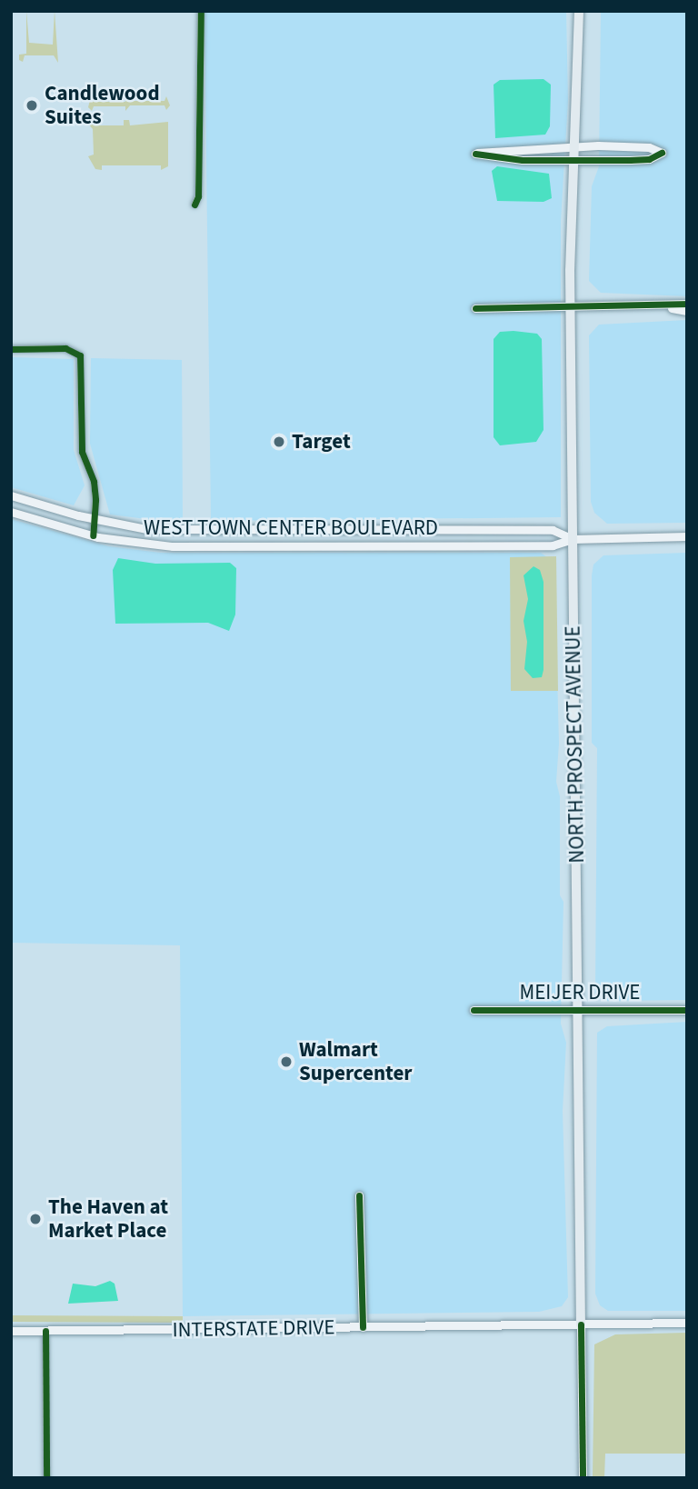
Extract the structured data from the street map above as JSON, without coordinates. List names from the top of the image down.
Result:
{
  "streets": {
    "main road": [
      "WEST TOWN CENTER BOULEVARD",
      "NORTH PROSPECT AVENUE",
      "MEIJER DRIVE",
      "INTERSTATE DRIVE"
    ]
  },
  "crossings": [
    ["WEST TOWN CENTER BOULEVARD", "NORTH PROSPECT AVENUE"],
    ["NORTH PROSPECT AVENUE", "MEIJER DRIVE"],
    ["NORTH PROSPECT AVENUE", "INTERSTATE DRIVE"]
  ],
  "places": [
    "Candlewood Suites",
    "Target",
    "Walmart Supercenter",
    "The Haven at Market Place"
  ]
}
